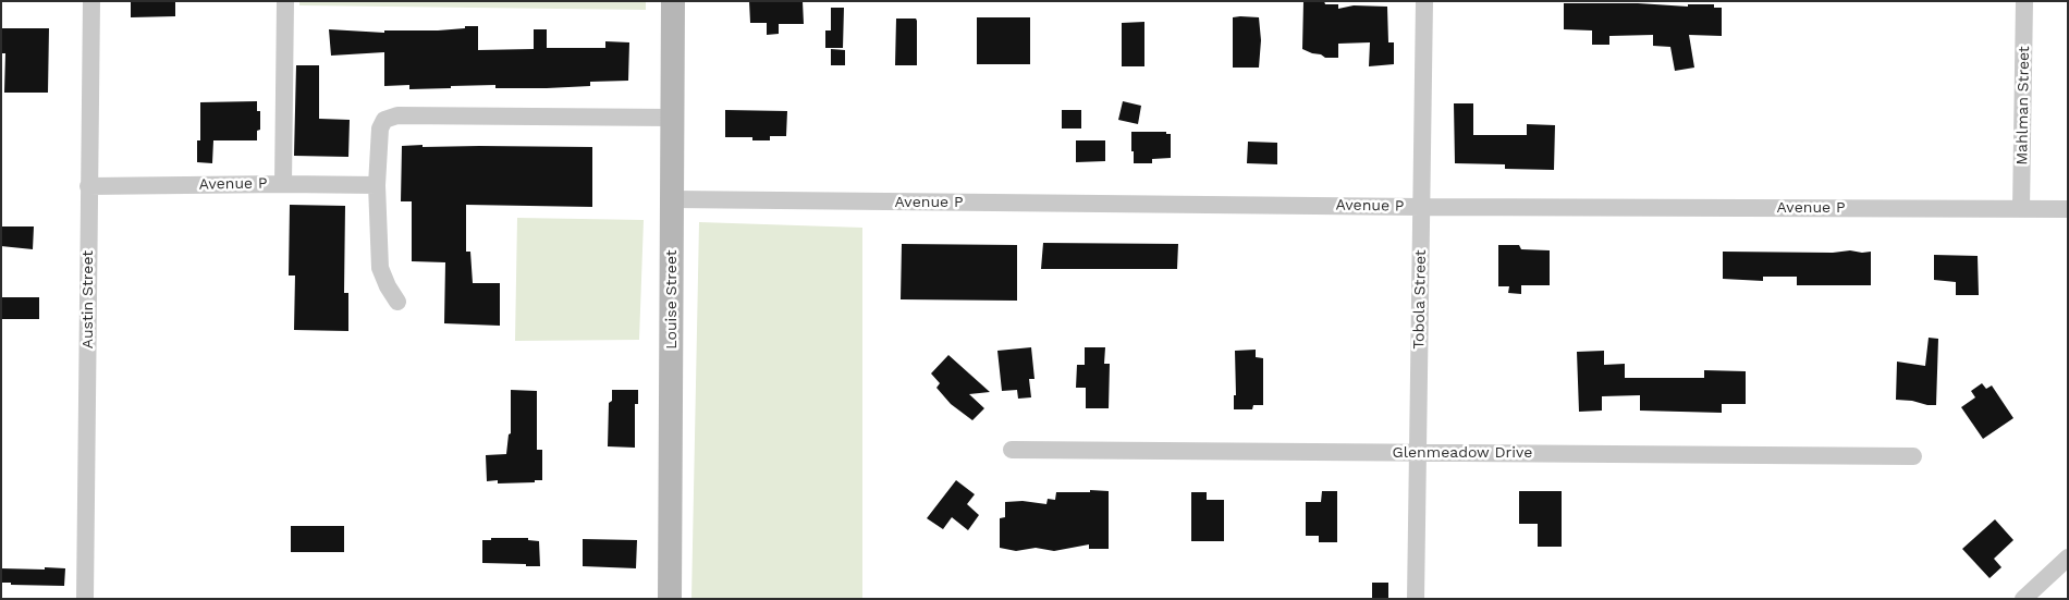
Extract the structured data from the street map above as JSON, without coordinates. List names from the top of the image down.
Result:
{
  "streets": {
    "street": [
      "Mahlman Street",
      "Avenue P",
      "Austin Street",
      "Louise Street",
      "Tobola Street",
      "Glenmeadow Drive"
    ]
  },
  "crossings": [
    ["Mahlman Street", "Avenue P"],
    ["Avenue P", "Austin Street"],
    ["Avenue P", "Louise Street"],
    ["Avenue P", "Tobola Street"],
    ["Tobola Street", "Glenmeadow Drive"]
  ]
}
